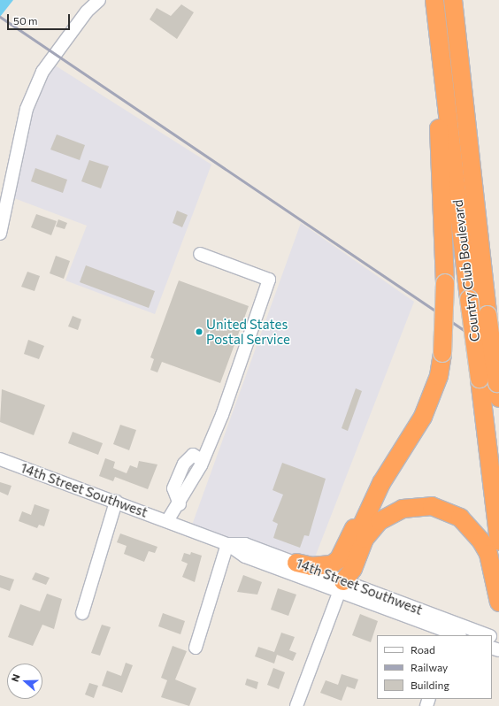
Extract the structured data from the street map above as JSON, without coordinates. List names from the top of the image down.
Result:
{
  "streets": {
    "highway": ["Country Club Boulevard"],
    "street": ["14th Street Southwest"]
  },
  "places": ["United States Postal Service"],
  "legend": ["Road", "Railway", "Building"],
  "scale_bar": "50 m",
  "north": "left"
}
